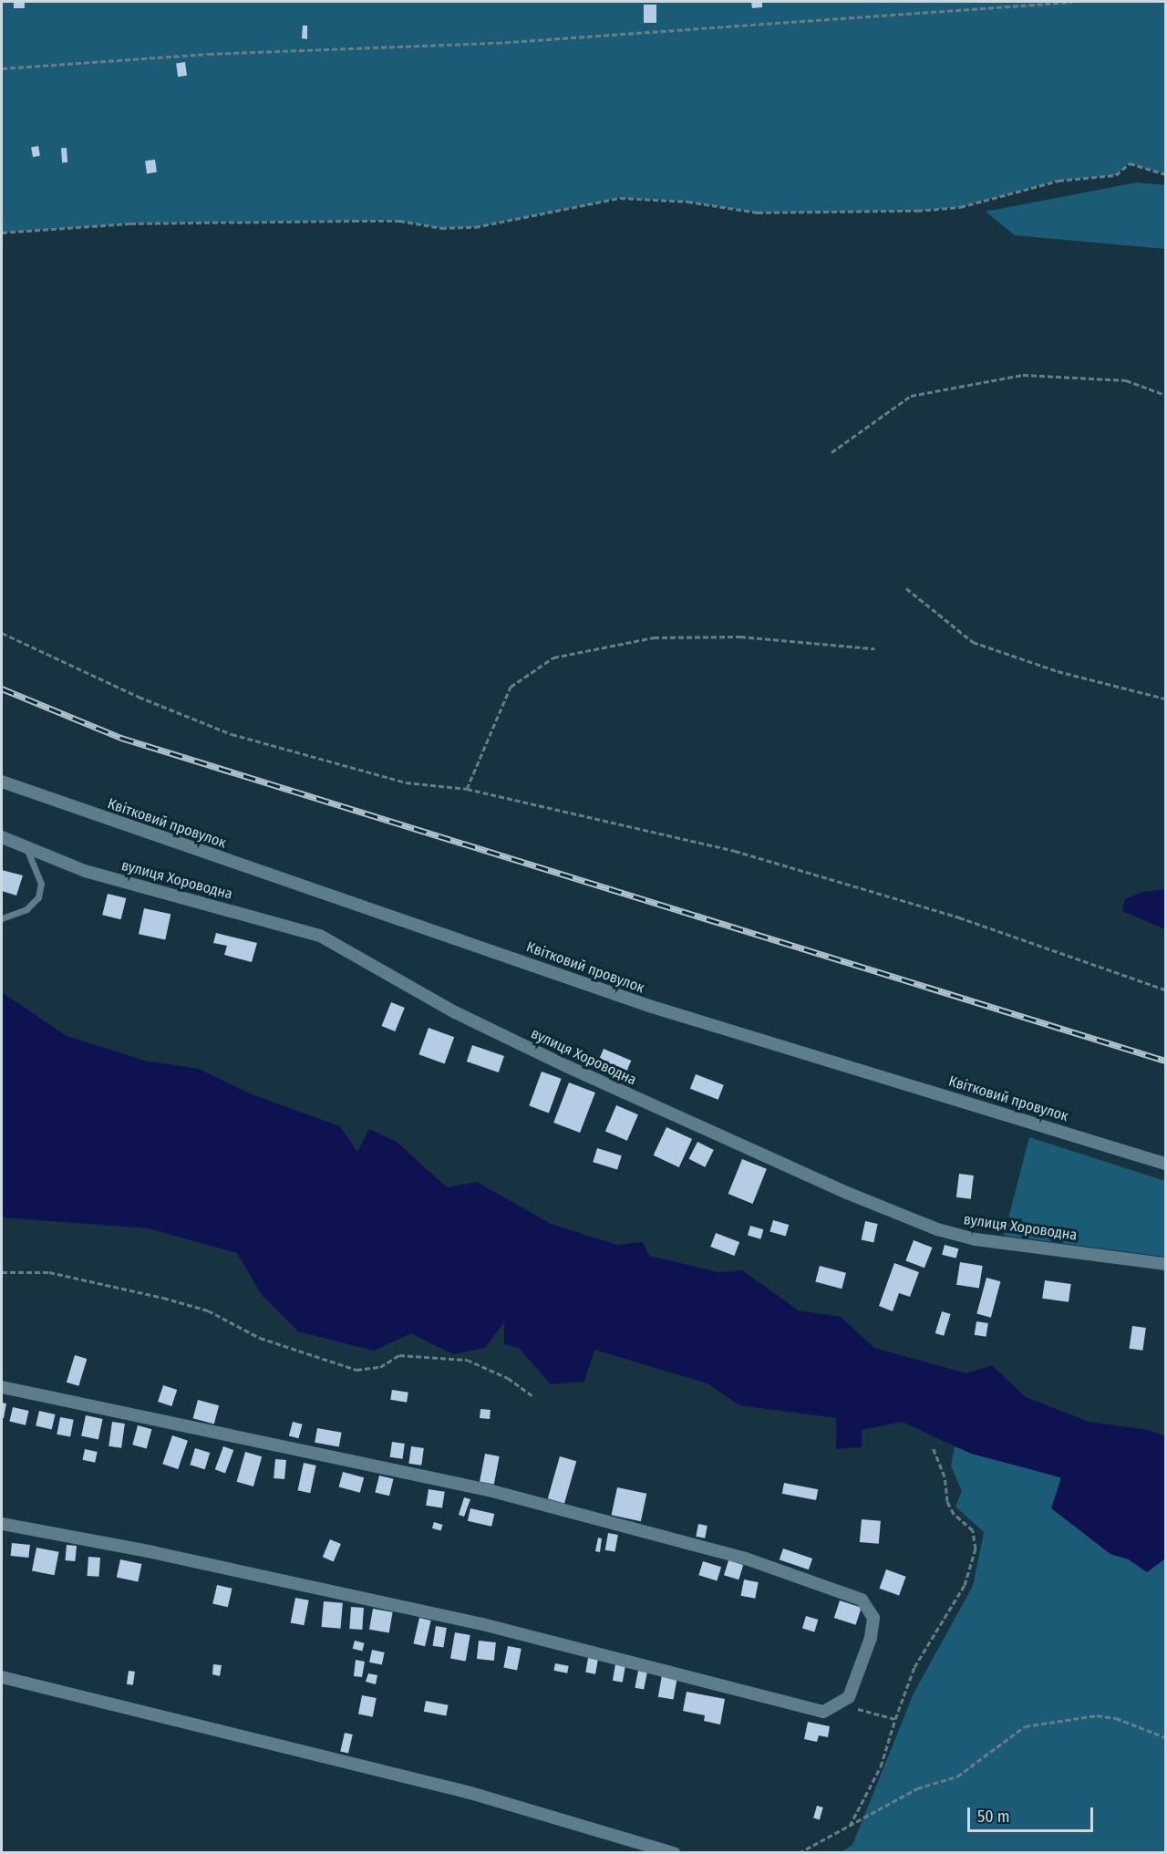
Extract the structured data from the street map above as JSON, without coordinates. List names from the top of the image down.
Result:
{
  "streets": {
    "street": ["Квітковий провулок", "вулиця Хороводна"]
  },
  "scale_bar": "50 m"
}
